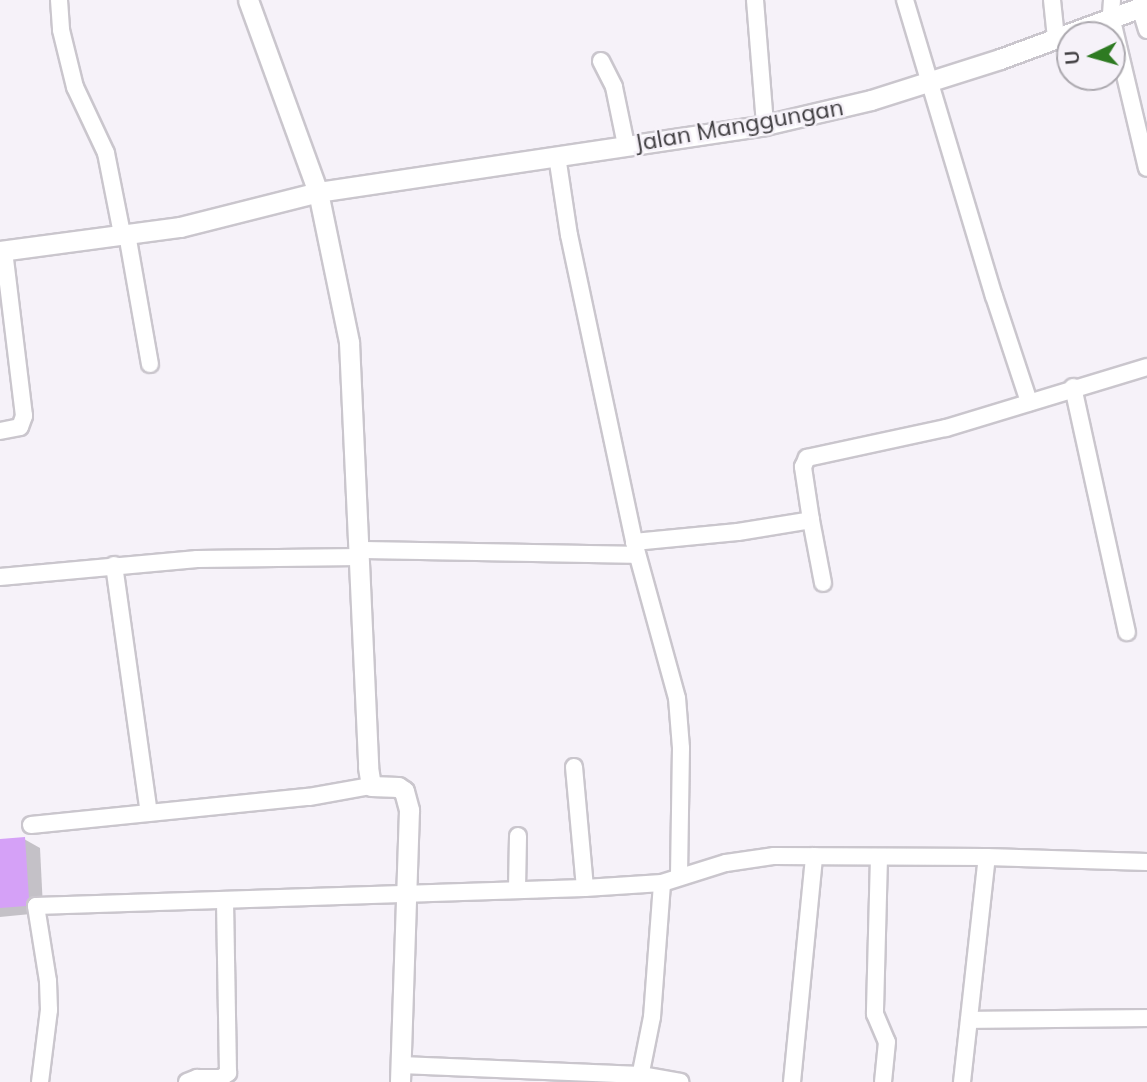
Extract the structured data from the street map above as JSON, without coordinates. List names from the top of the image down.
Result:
{
  "streets": {
    "street": ["Jalan Manggungan"]
  },
  "north": "left"
}
